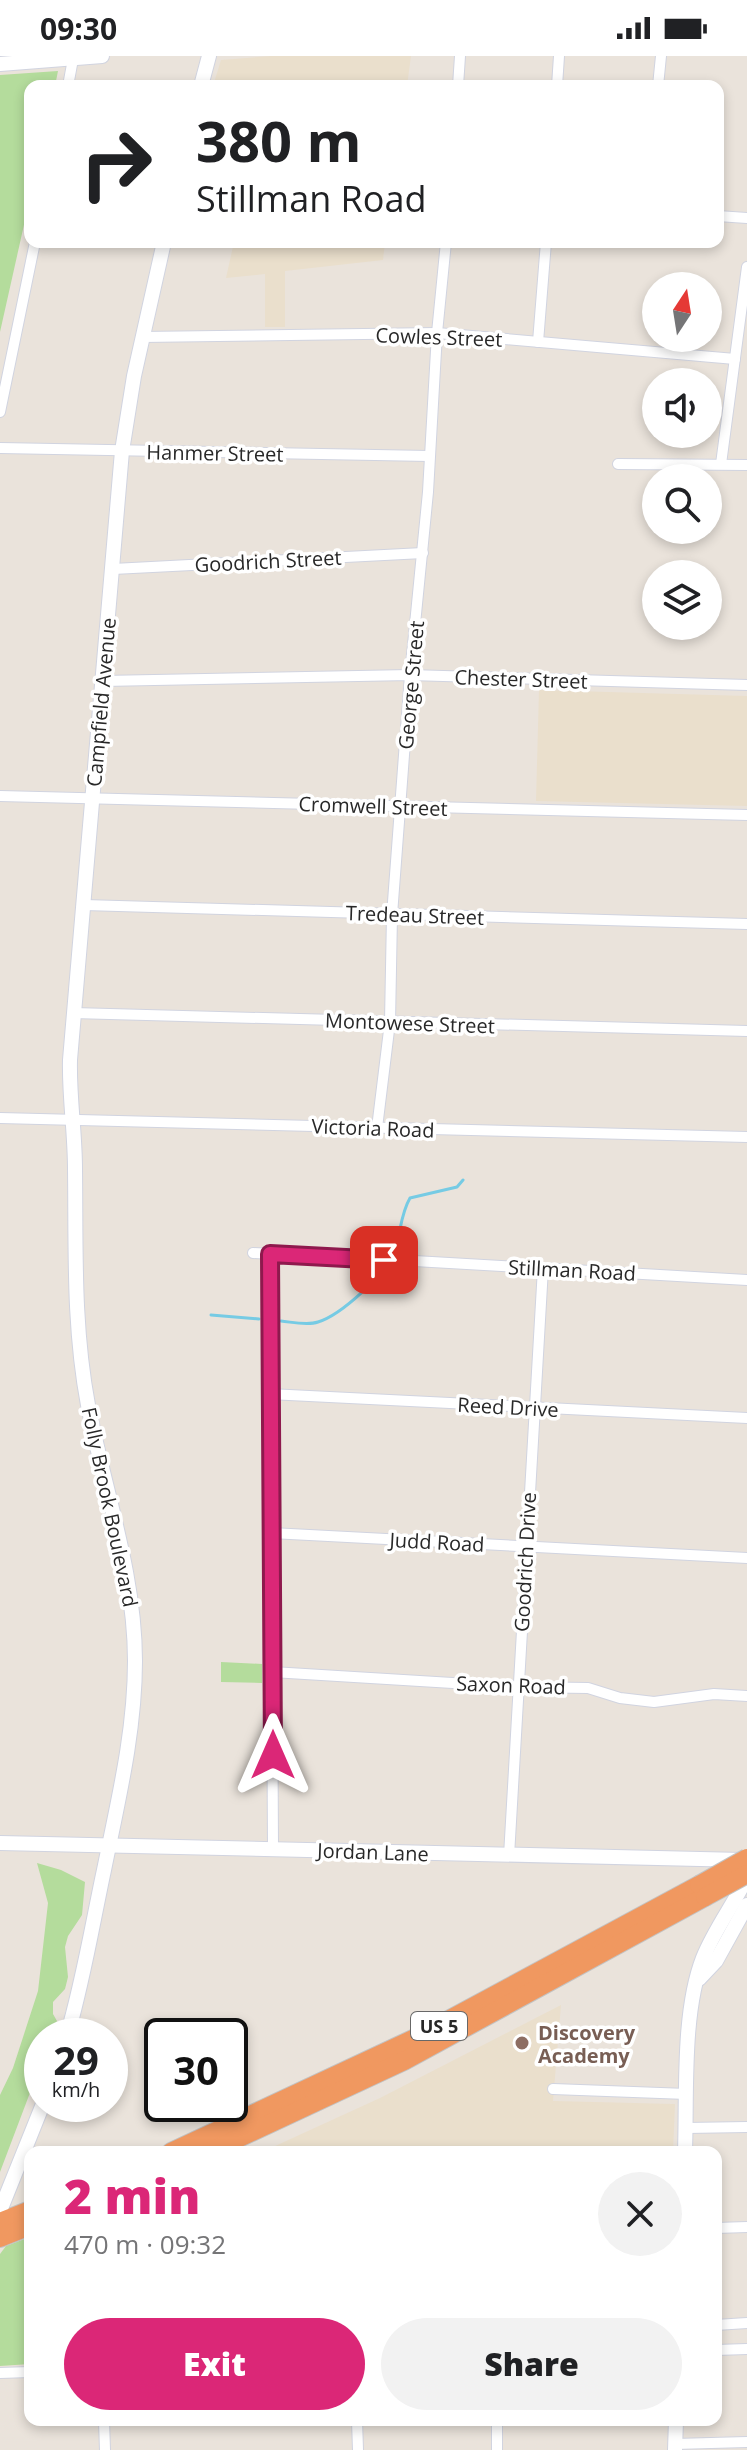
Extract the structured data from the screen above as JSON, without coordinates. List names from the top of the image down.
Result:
{
  "streets": {
    "highway": ["US 5"],
    "street": [
      "Cowles Street",
      "Hanmer Street",
      "Goodrich Street",
      "Chester Street",
      "George Street",
      "Campfield Avenue",
      "Cromwell Street",
      "Tredeau Street",
      "Montowese Street",
      "Victoria Road",
      "Stillman Road",
      "Reed Drive",
      "Folly Brook Boulevard",
      "Judd Road",
      "Goodrich Drive",
      "Saxon Road",
      "Jordan Lane"
    ]
  },
  "crossings": [
    ["Cowles Street", "George Street"],
    ["Cowles Street", "Campfield Avenue"],
    ["Hanmer Street", "George Street"],
    ["Hanmer Street", "Campfield Avenue"],
    ["Goodrich Street", "George Street"],
    ["Goodrich Street", "Campfield Avenue"],
    ["Chester Street", "George Street"],
    ["Chester Street", "Campfield Avenue"],
    ["George Street", "Cromwell Street"],
    ["George Street", "Tredeau Street"],
    ["George Street", "Montowese Street"],
    ["George Street", "Victoria Road"],
    ["Campfield Avenue", "Cromwell Street"],
    ["Campfield Avenue", "Tredeau Street"],
    ["Campfield Avenue", "Montowese Street"],
    ["Campfield Avenue", "Victoria Road"],
    ["Campfield Avenue", "Folly Brook Boulevard"],
    ["Stillman Road", "Goodrich Drive"],
    ["Reed Drive", "Goodrich Drive"],
    ["Folly Brook Boulevard", "Jordan Lane"],
    ["Judd Road", "Goodrich Drive"],
    ["Goodrich Drive", "Saxon Road"],
    ["Goodrich Drive", "Jordan Lane"],
    ["Jordan Lane", "US 5"]
  ],
  "places": ["Discovery Academy"],
  "north": "top",
  "page": {
    "status": "09:30",
    "turn": ["380 m", "Stillman Road"],
    "speed": "29 km/h",
    "limit": "30",
    "heading": ["2 min", "470 m · 09:32"],
    "buttons": ["Exit", "Share"]
  }
}
